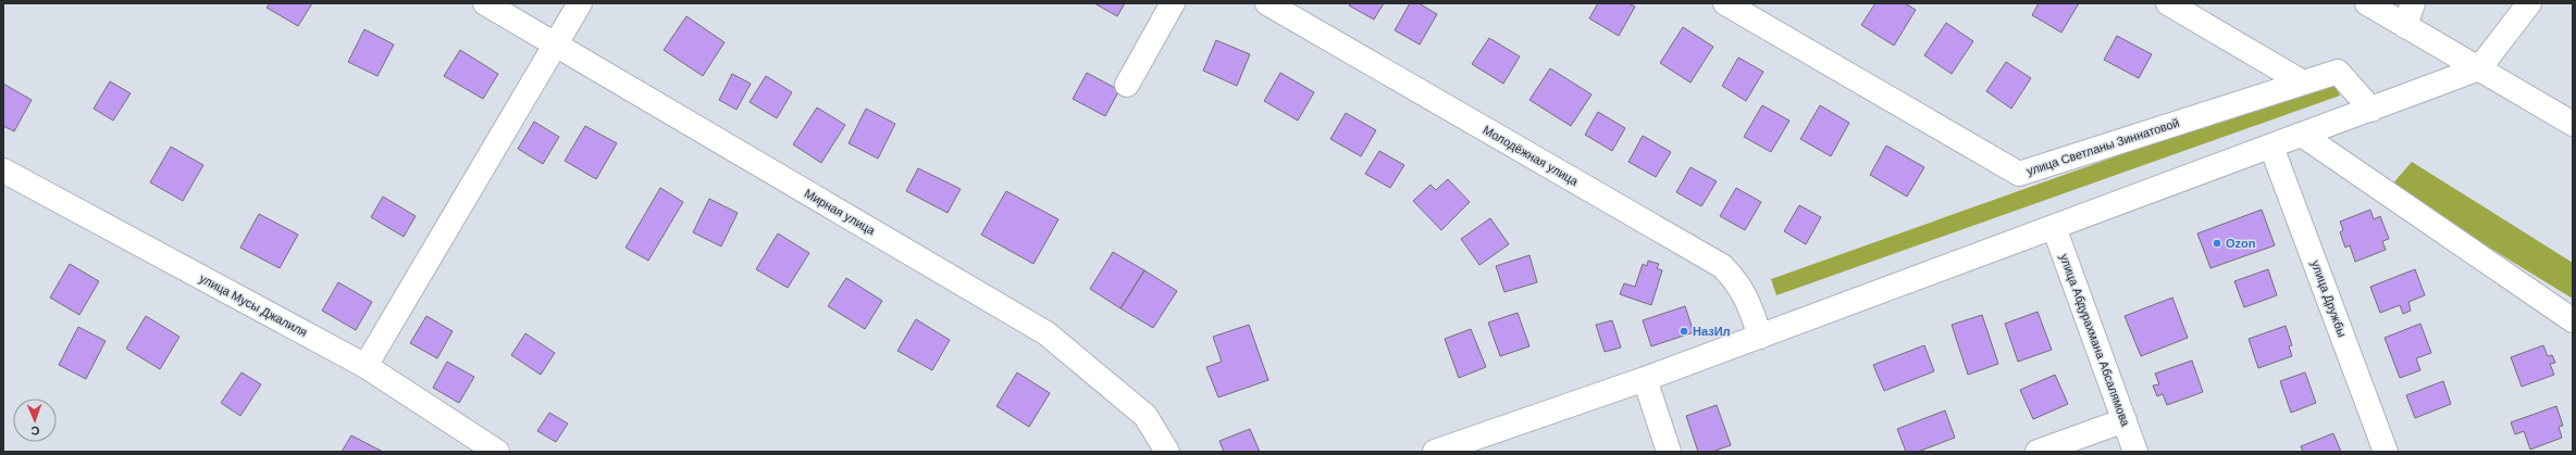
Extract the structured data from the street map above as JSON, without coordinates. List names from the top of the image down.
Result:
{
  "streets": {
    "street": [
      "улица Светланы Зиннатовой",
      "Молодёжная улица",
      "Мирная улица",
      "улица Дружбы",
      "улица Мусы Джалиля",
      "улица Абдурахмана Абсалямова"
    ]
  },
  "places": ["Ozon", "НазИл"],
  "north": "bottom"
}
